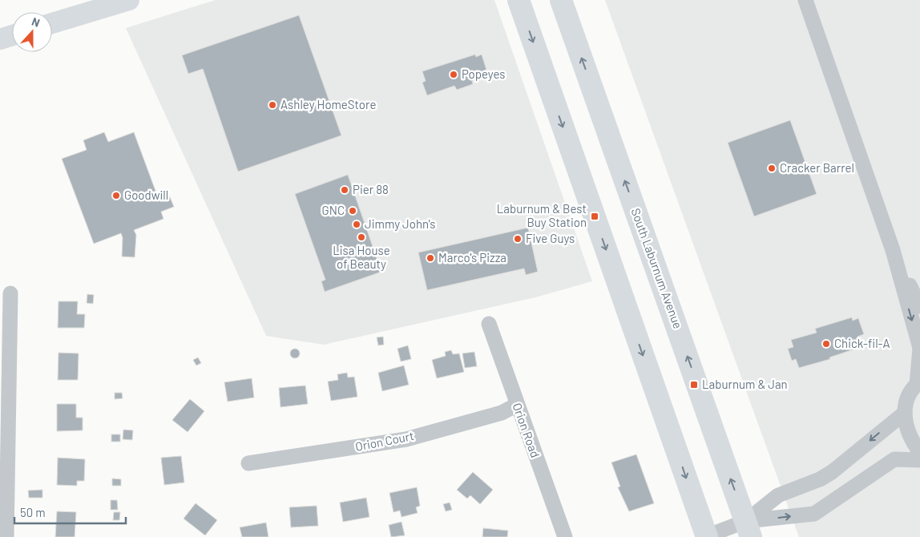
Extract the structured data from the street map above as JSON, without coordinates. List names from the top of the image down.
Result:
{
  "streets": {
    "main road": ["South Laburnum Avenue"],
    "street": ["Orion Road", "Orion Court"]
  },
  "crossings": [
    ["Orion Road", "Orion Court"]
  ],
  "places": {
    "other": [
      "Popeyes",
      "Ashley HomeStore",
      "Cracker Barrel",
      "Pier 88",
      "Goodwill",
      "GNC",
      "Jimmy John's",
      "Lisa House of Beauty",
      "Five Guys",
      "Marco's Pizza",
      "Chick-fil-A"
    ],
    "transit": ["Laburnum & Best Buy Station", "Laburnum & Jan"]
  },
  "scale_bar": "50 m",
  "north": "top"
}
